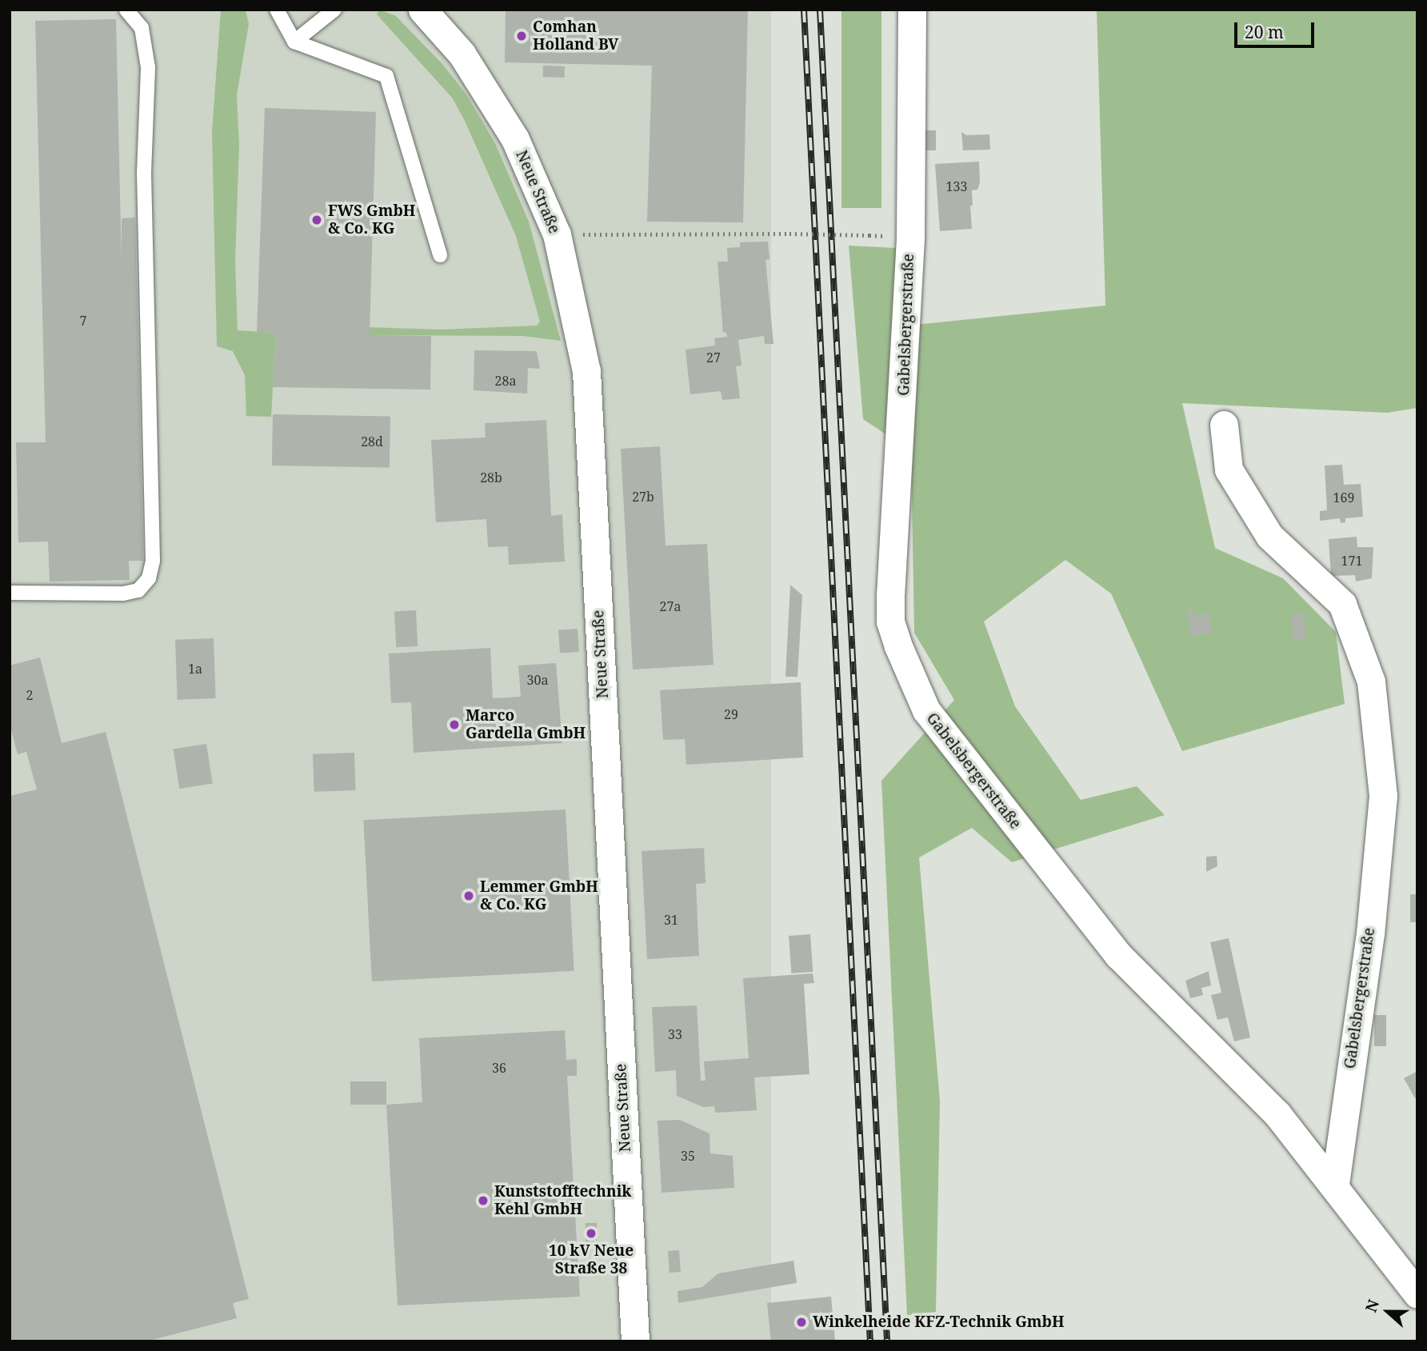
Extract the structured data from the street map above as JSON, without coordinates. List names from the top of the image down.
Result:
{
  "streets": {
    "street": ["Neue Straße", "Gabelsbergerstraße"]
  },
  "places": [
    "Comhan Holland BV",
    "FWS GmbH & Co. KG",
    "Marco Gardella GmbH",
    "Lemmer GmbH & Co. KG",
    "Kunststofftechnik Kehl GmbH",
    "10 kV Neue Straße 38",
    "Winkelheide KFZ-Technik GmbH"
  ],
  "house_numbers": [
    "133",
    "7",
    "27",
    "28a",
    "28d",
    "28b",
    "27b",
    "169",
    "171",
    "27a",
    "1a",
    "30a",
    "2",
    "29",
    "31",
    "33",
    "36",
    "35"
  ],
  "scale_bar": "20 m",
  "north": "left"
}
